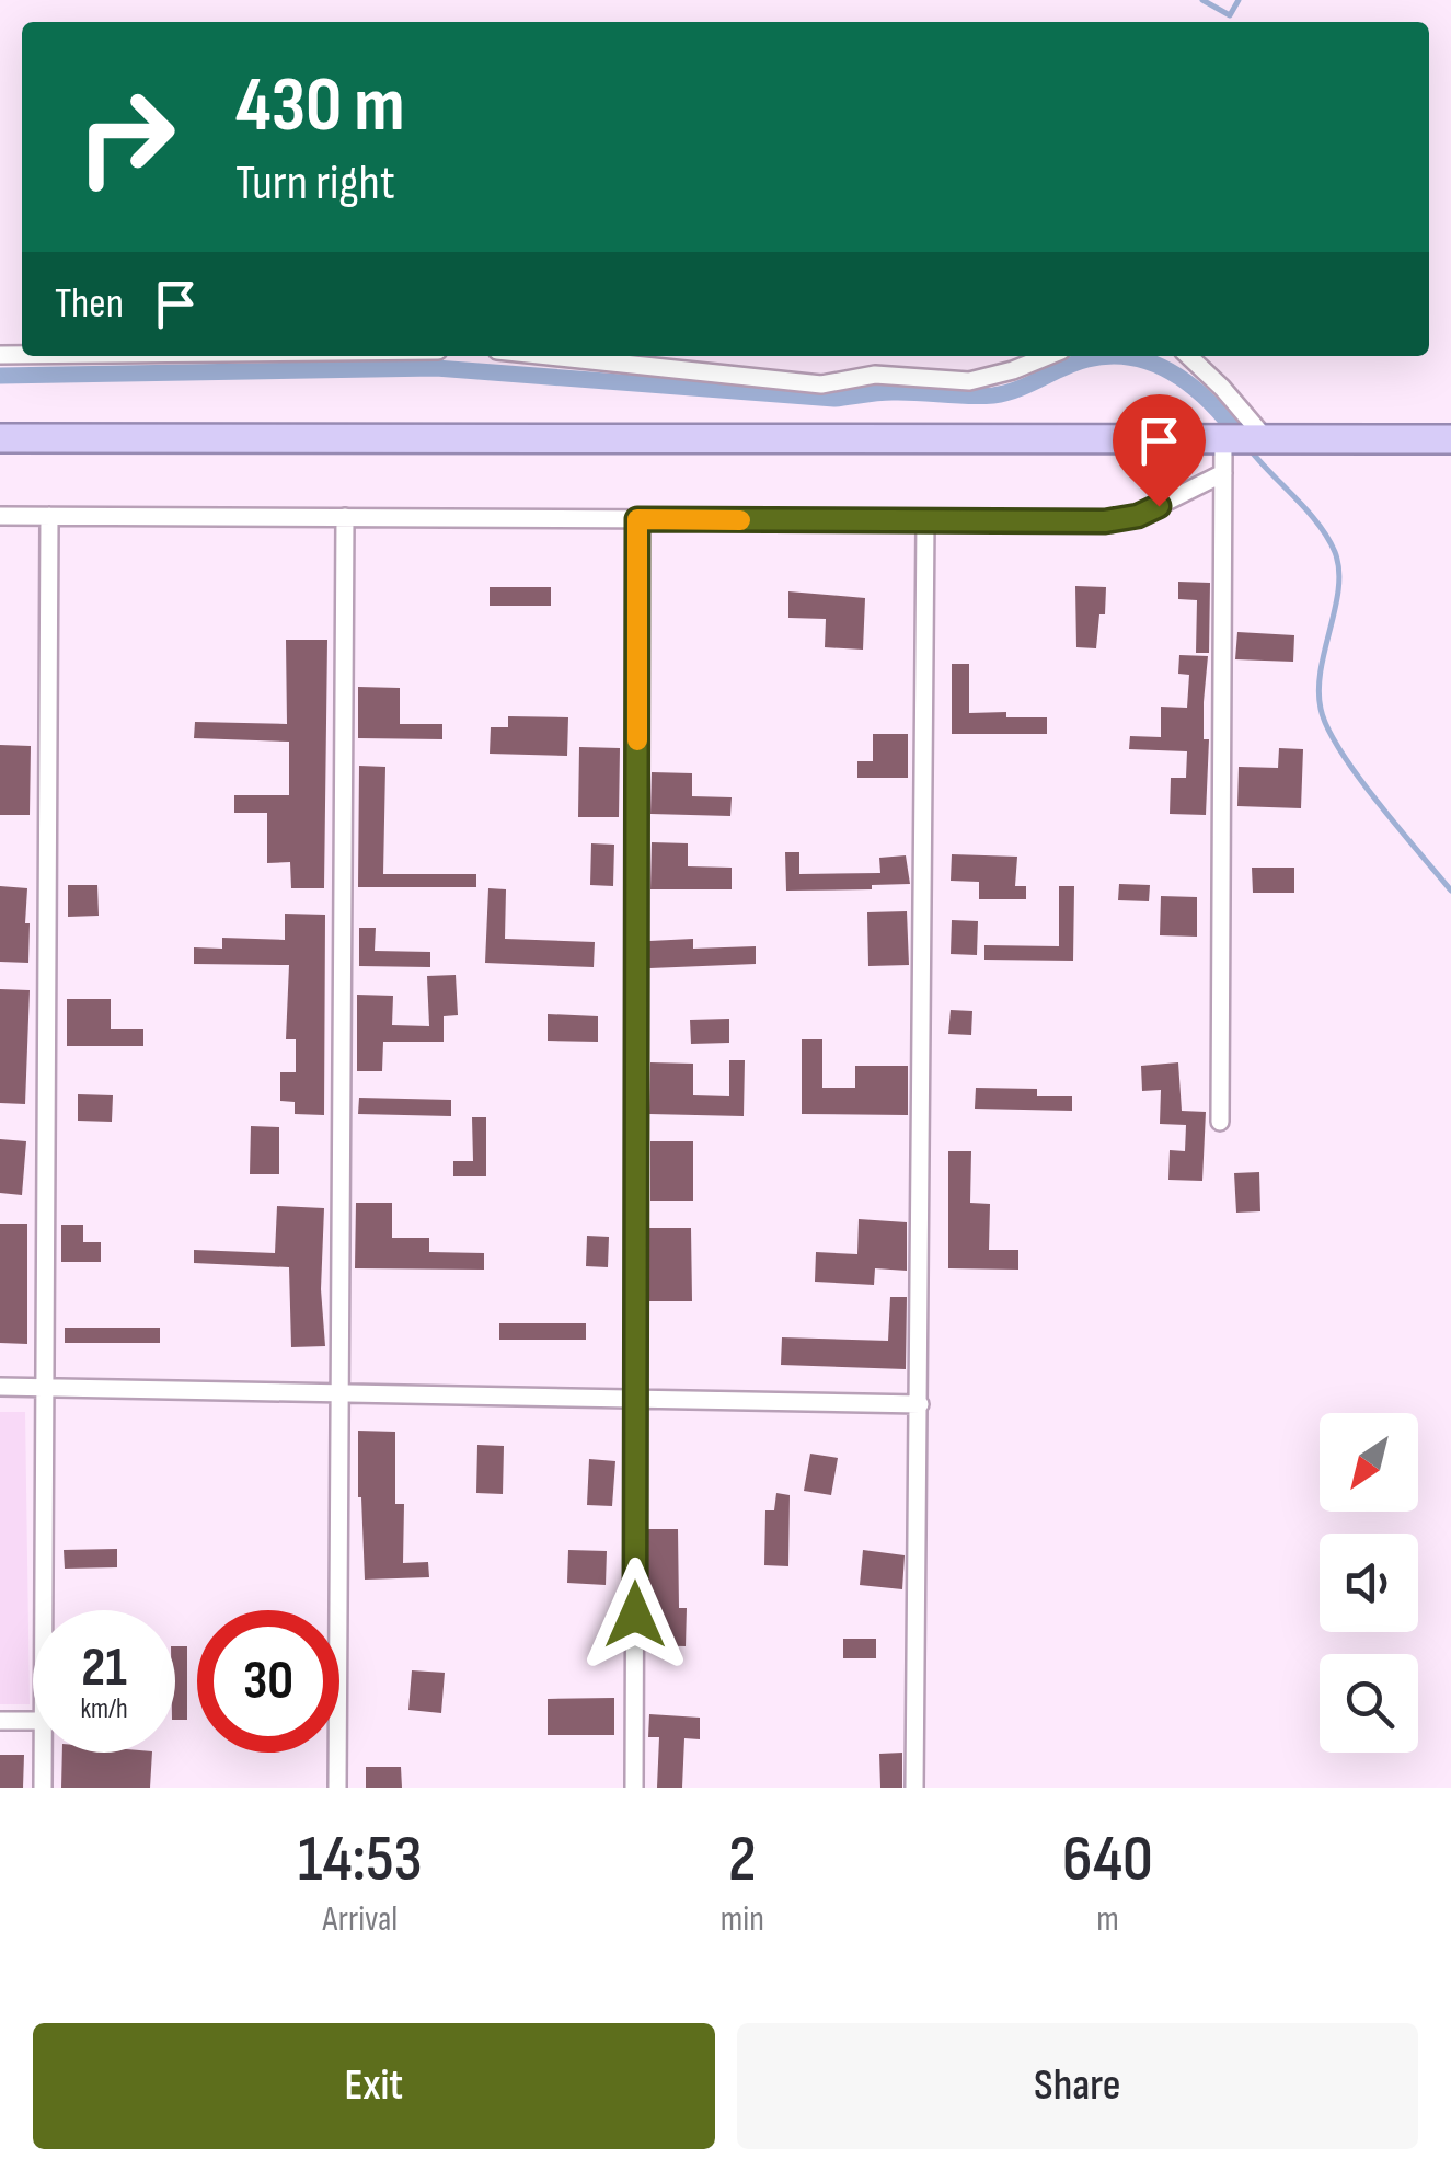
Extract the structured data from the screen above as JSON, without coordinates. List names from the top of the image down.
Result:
{
  "north": "bottom left",
  "page": {
    "turn": ["430 m", "Turn right"],
    "then": "Then",
    "speed": "21 km/h",
    "limit": "30",
    "eta": [
      "14:53",
      "Arrival",
      "2",
      "min",
      "640",
      "m"
    ],
    "buttons": ["Exit", "Share"]
  }
}
